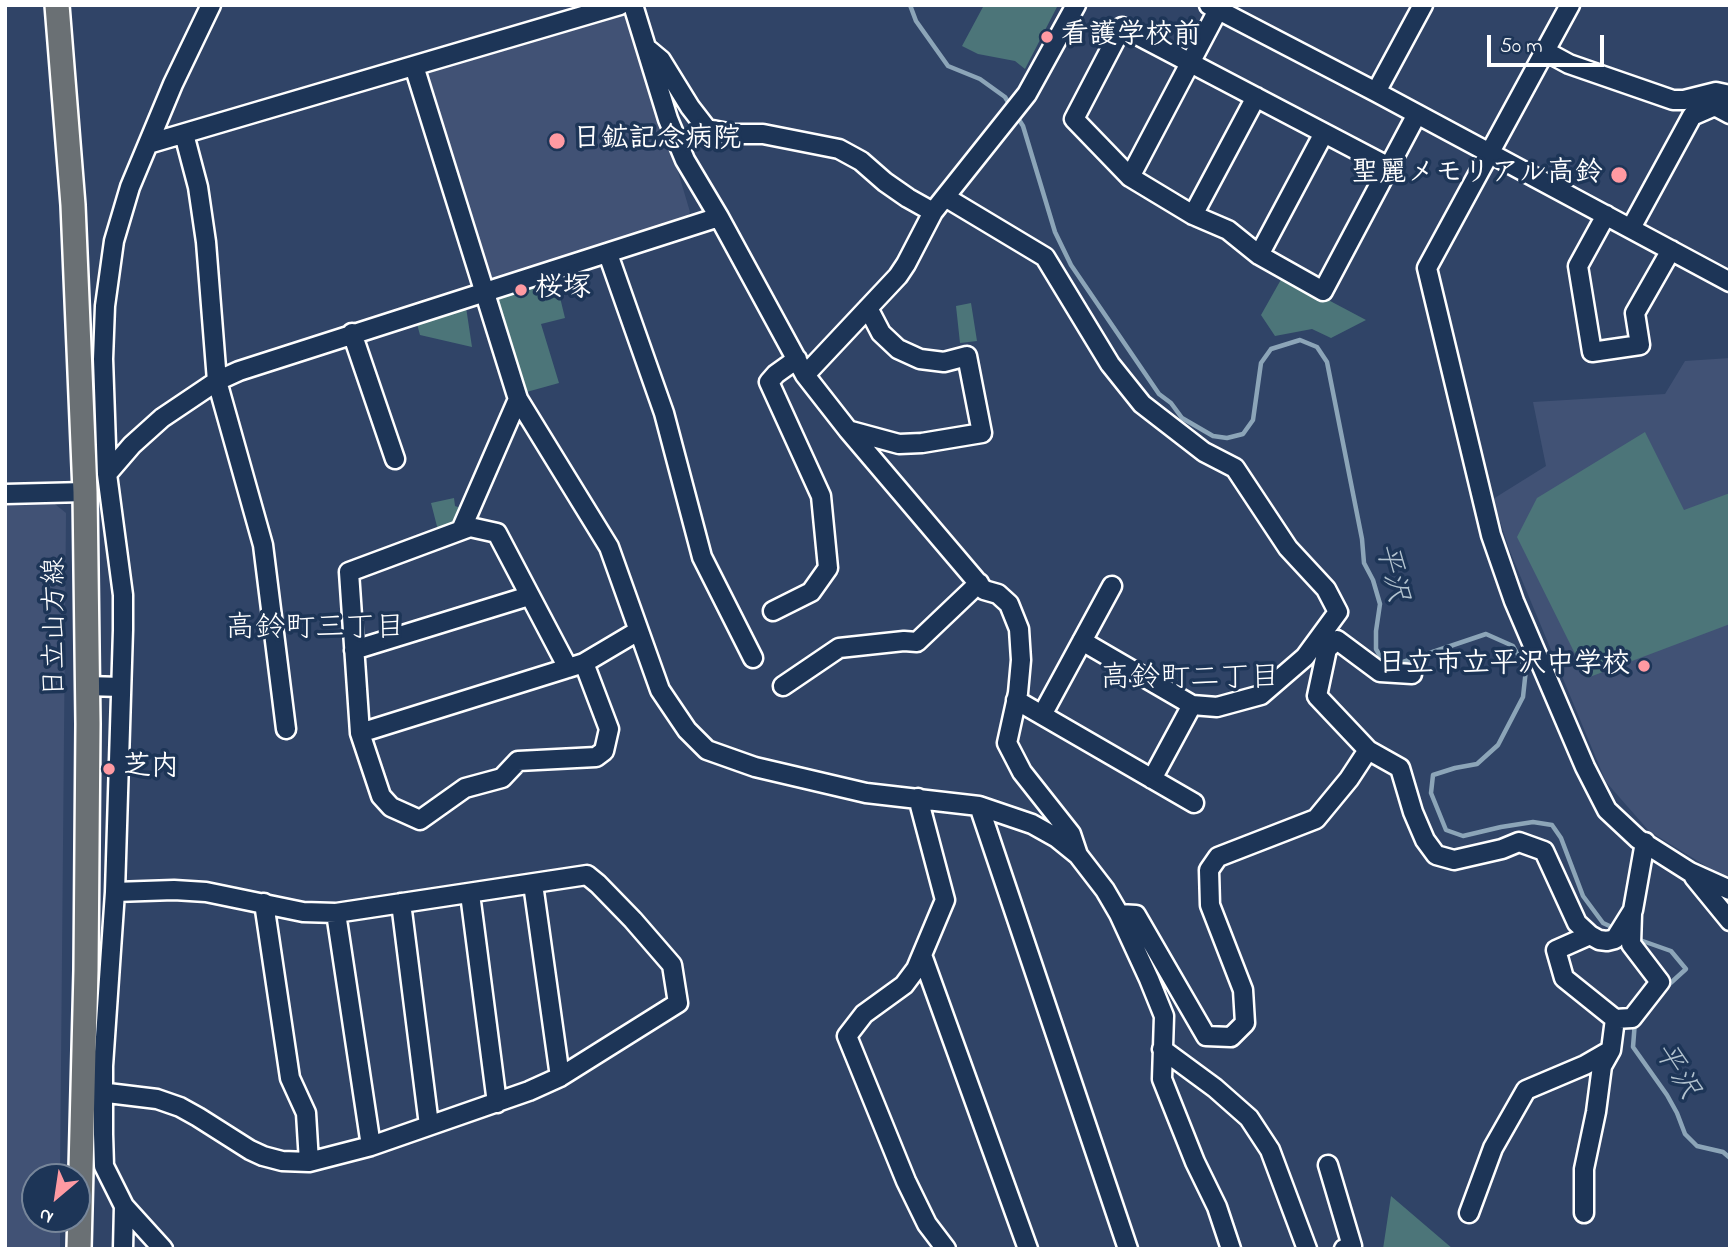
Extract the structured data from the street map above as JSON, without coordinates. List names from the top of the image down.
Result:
{
  "streets": {
    "main road": ["日立山方線"]
  },
  "districts": ["高鈴町三丁目", "高鈴町二丁目"],
  "water": ["平沢"],
  "places": [
    "看護学校前",
    "日鉱記念病院",
    "聖麗メモリアル高鈴",
    "桜塚",
    "日立市立平沢中学校",
    "芝内"
  ],
  "scale_bar": "50 m",
  "north": "bottom left"
}
